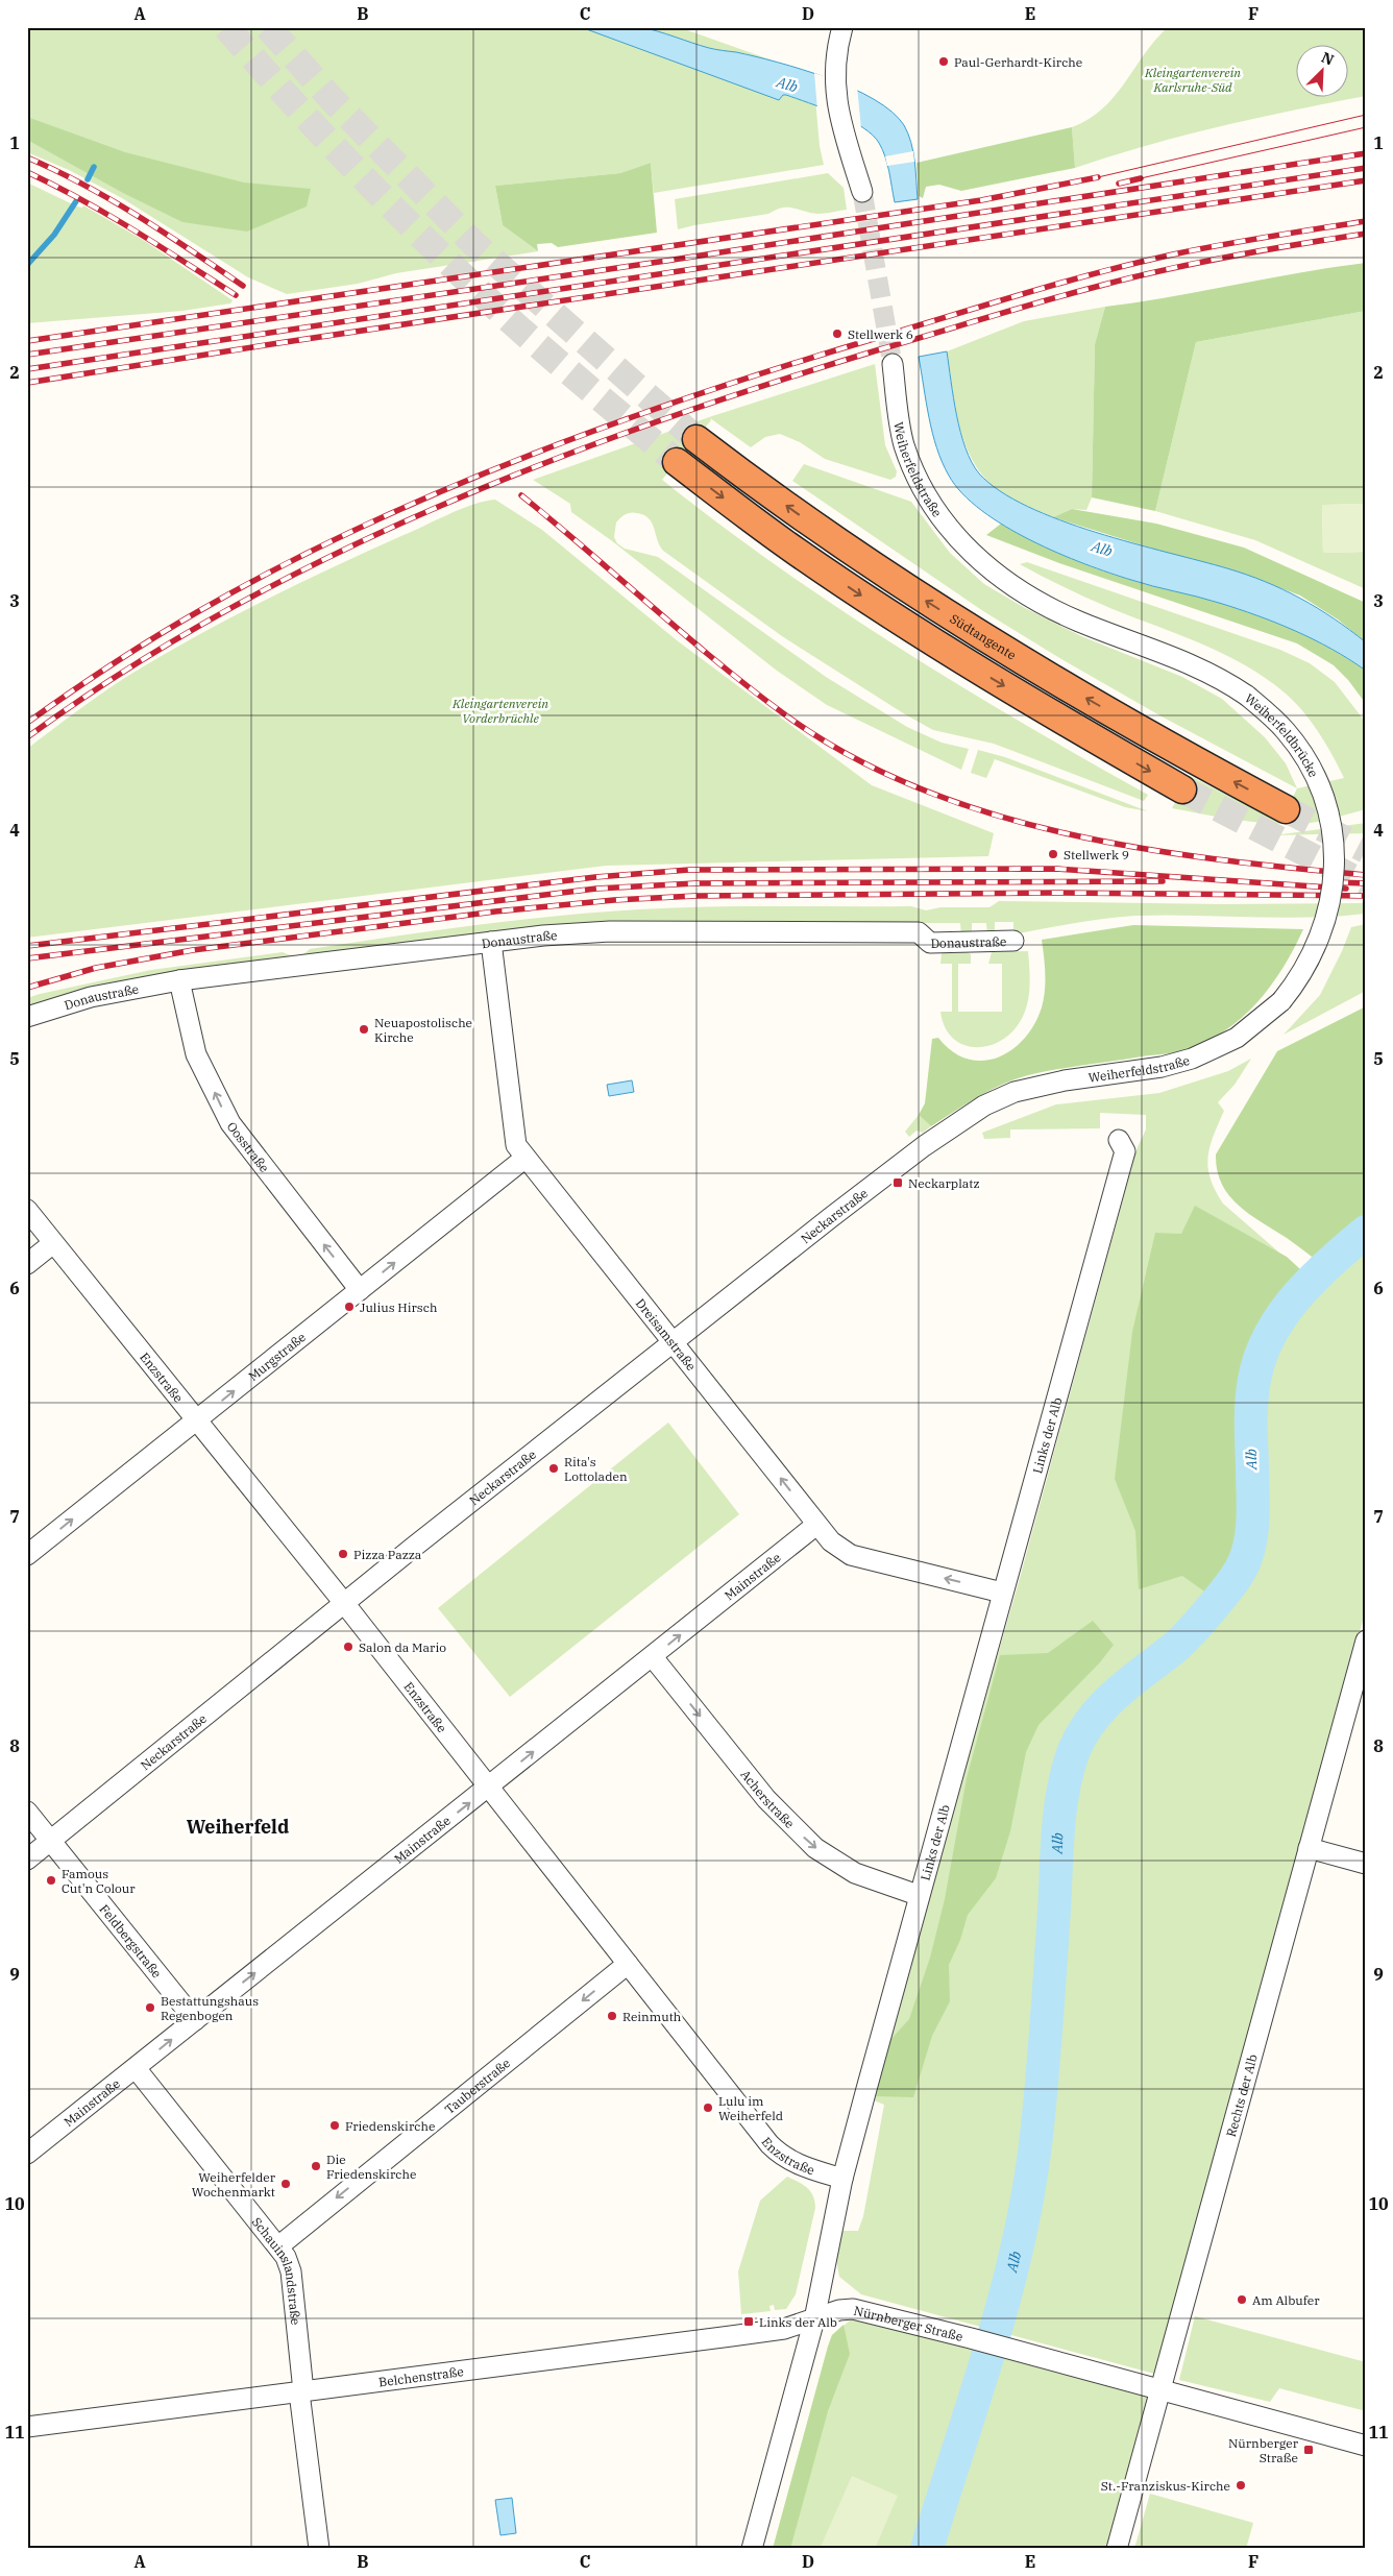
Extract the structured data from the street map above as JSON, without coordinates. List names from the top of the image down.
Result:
{
  "streets": {
    "highway": ["Südtangente"],
    "street": [
      "Weiherfeldstraße",
      "Weiherfeldbrücke",
      "Donaustraße",
      "Oosstraße",
      "Neckarstraße",
      "Dreisamstraße",
      "Murgstraße",
      "Enzstraße",
      "Links der Alb",
      "Mainstraße",
      "Acherstraße",
      "Feldbergstraße",
      "Tauberstraße",
      "Rechts der Alb",
      "Schauinslandstraße",
      "Nürnberger Straße",
      "Belchenstraße"
    ]
  },
  "crossings": [
    ["Weiherfeldstraße", "Weiherfeldbrücke"],
    ["Weiherfeldstraße", "Neckarstraße"],
    ["Donaustraße", "Oosstraße"],
    ["Donaustraße", "Dreisamstraße"],
    ["Oosstraße", "Murgstraße"],
    ["Neckarstraße", "Dreisamstraße"],
    ["Neckarstraße", "Enzstraße"],
    ["Neckarstraße", "Feldbergstraße"],
    ["Dreisamstraße", "Murgstraße"],
    ["Dreisamstraße", "Links der Alb"],
    ["Dreisamstraße", "Mainstraße"],
    ["Murgstraße", "Enzstraße"],
    ["Enzstraße", "Links der Alb"],
    ["Enzstraße", "Mainstraße"],
    ["Enzstraße", "Tauberstraße"],
    ["Links der Alb", "Acherstraße"],
    ["Links der Alb", "Nürnberger Straße"],
    ["Links der Alb", "Belchenstraße"],
    ["Mainstraße", "Acherstraße"],
    ["Mainstraße", "Feldbergstraße"],
    ["Mainstraße", "Schauinslandstraße"],
    ["Tauberstraße", "Schauinslandstraße"],
    ["Rechts der Alb", "Nürnberger Straße"],
    ["Schauinslandstraße", "Belchenstraße"],
    ["Nürnberger Straße", "Belchenstraße"]
  ],
  "one_way": [
    "Oosstraße",
    "Dreisamstraße",
    "Murgstraße",
    "Mainstraße",
    "Acherstraße",
    "Tauberstraße"
  ],
  "districts": ["Weiherfeld"],
  "water": ["Alb"],
  "parks": ["Kleingartenverein Karlsruhe-Süd", "Kleingartenverein Vorderbrüchle"],
  "places": {
    "other": [
      "Paul-Gerhardt-Kirche",
      "Stellwerk 6",
      "Stellwerk 9",
      "Neuapostolische Kirche",
      "Julius Hirsch",
      "Rita's Lottoladen",
      "Pizza Pazza",
      "Salon da Mario",
      "Famous Cut'n Colour",
      "Bestattungshaus Regenbogen",
      "Reinmuth",
      "Lulu im Weiherfeld",
      "Friedenskirche",
      "Die Friedenskirche",
      "Weiherfelder Wochenmarkt",
      "Am Albufer",
      "St.-Franziskus-Kirche"
    ],
    "transit": ["Neckarplatz", "Links der Alb", "Nürnberger Straße"]
  },
  "north": "top right",
  "grid": {
    "columns": [
      "A",
      "B",
      "C",
      "D",
      "E",
      "F"
    ],
    "rows": [
      "1",
      "2",
      "3",
      "4",
      "5",
      "6",
      "7",
      "8",
      "9",
      "10",
      "11"
    ]
  }
}
